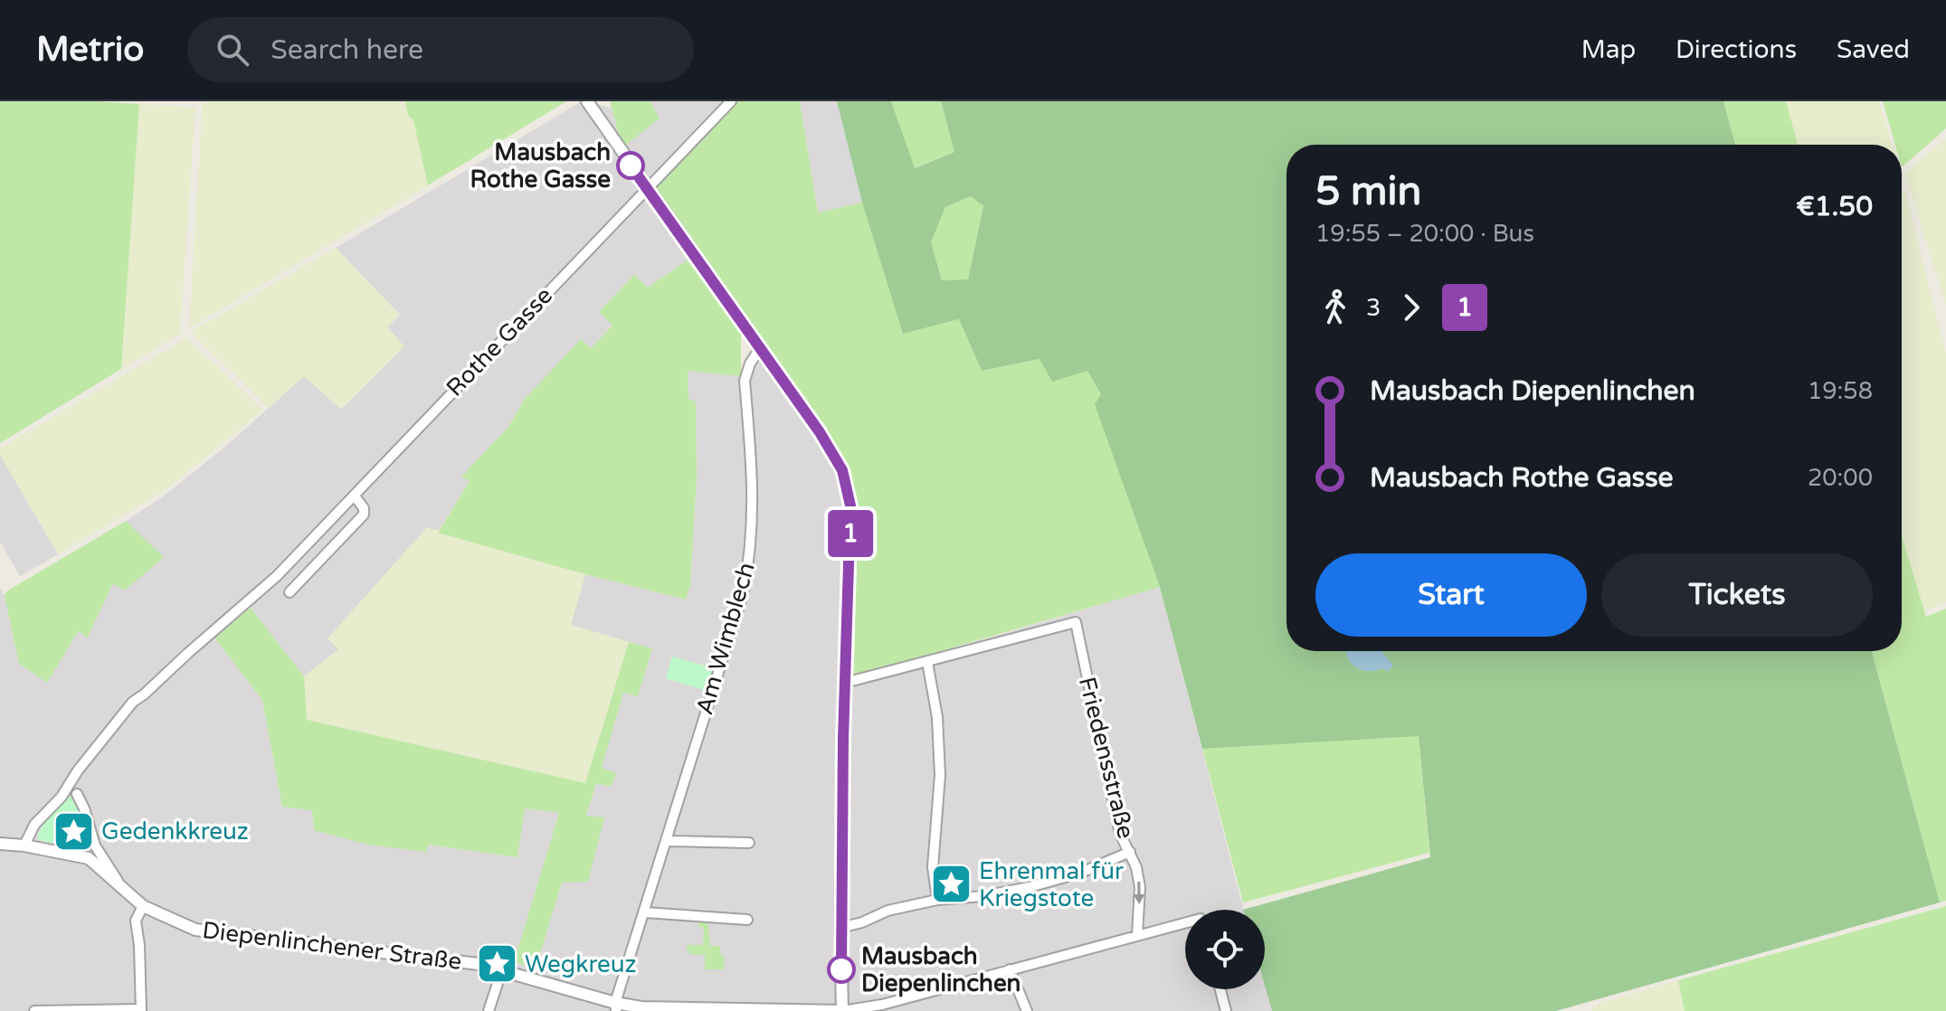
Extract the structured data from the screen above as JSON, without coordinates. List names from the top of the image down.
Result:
{
  "streets": {
    "street": [
      "Rothe Gasse",
      "Am Wimblech",
      "Friedensstraße",
      "Diepenlinchener Straße"
    ]
  },
  "crossings": [
    ["Rothe Gasse", "Diepenlinchener Straße"],
    ["Am Wimblech", "Diepenlinchener Straße"]
  ],
  "places": {
    "other": ["Mausbach Rothe Gasse", "Mausbach Diepenlinchen"],
    "place": ["Gedenkkreuz", "Ehrenmal für Kriegstote", "Wegkreuz"]
  },
  "lines": ["bus line 1"],
  "page": {
    "header": "Metrio",
    "search": "Search here",
    "nav": ["Map", "Directions", "Saved"],
    "on_map": "1",
    "heading": ["5 min", "19:55 – 20:00 · Bus", "€1.50"],
    "legs": ["3", "1"],
    "list": [
      {
        "name": "Mausbach Diepenlinchen",
        "value": "19:58"
      },
      {
        "name": "Mausbach Rothe Gasse",
        "value": "20:00"
      }
    ],
    "buttons": ["Start", "Tickets"]
  }
}
